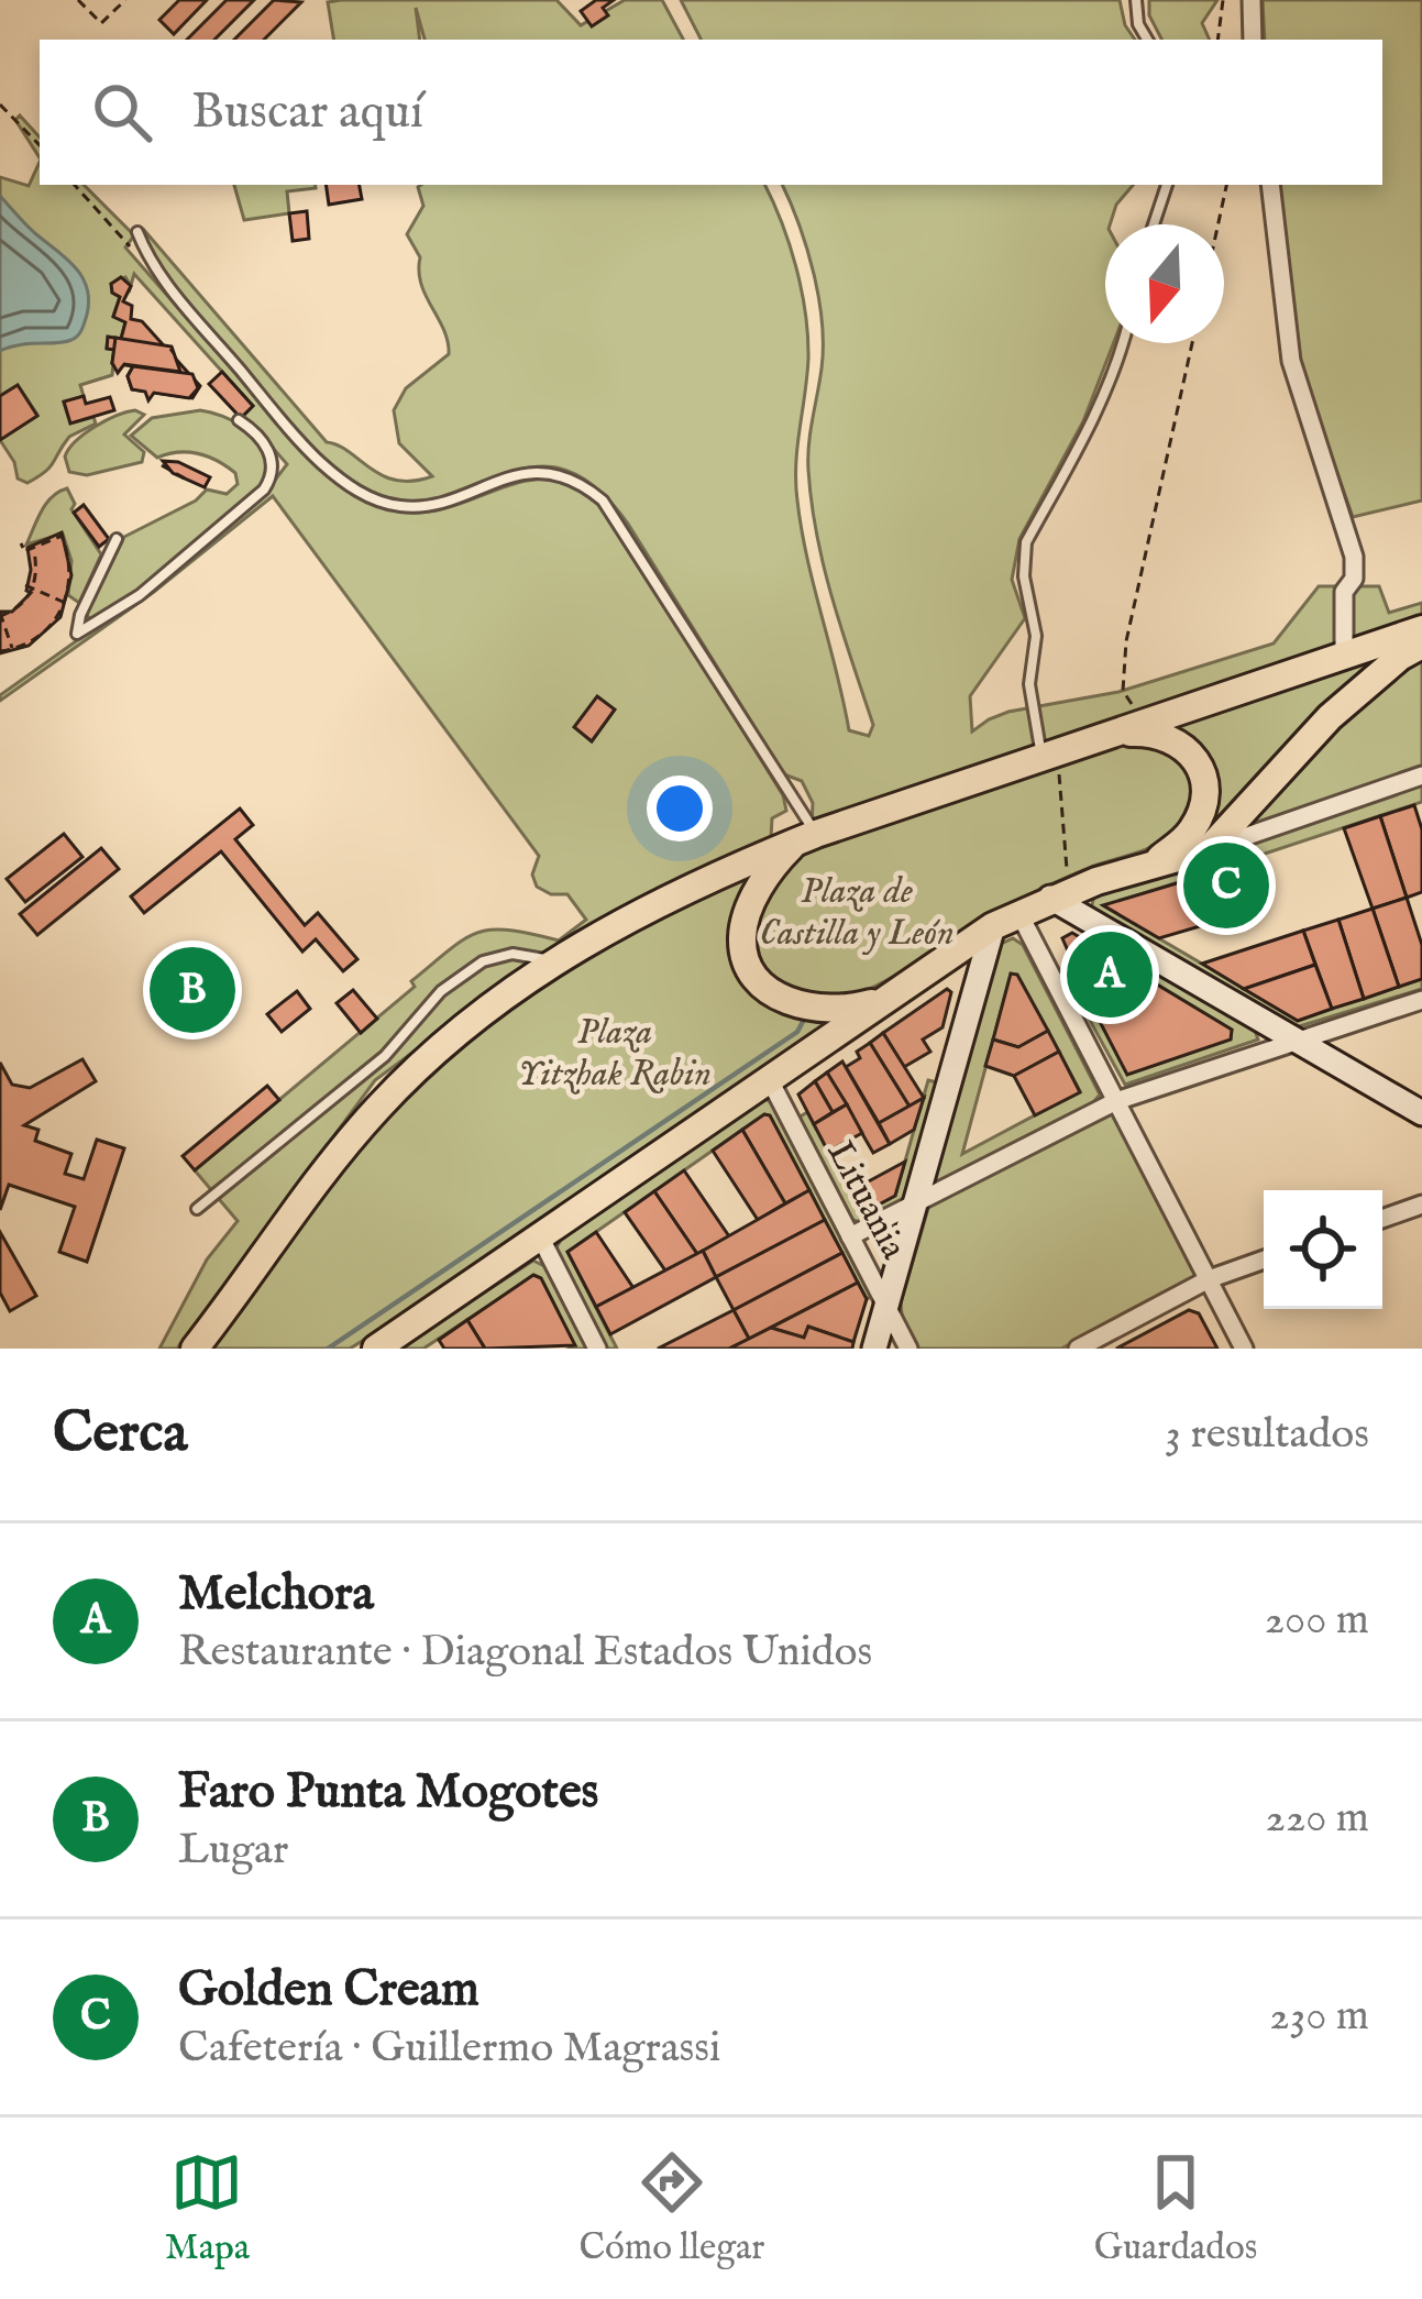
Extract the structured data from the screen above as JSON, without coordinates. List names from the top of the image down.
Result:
{
  "streets": {
    "street": ["Lituania"]
  },
  "parks": ["Plaza de Castilla y León", "Plaza Yitzhak Rabin"],
  "north": "bottom",
  "page": {
    "search": "Buscar aquí",
    "pins": ["C", "A", "B"],
    "heading": ["Cerca", "3 resultados"],
    "list": [
      {
        "mark": "A",
        "name": "Melchora",
        "note": "Restaurante · Diagonal Estados Unidos",
        "value": "200 m"
      },
      {
        "mark": "B",
        "name": "Faro Punta Mogotes",
        "note": "Lugar",
        "value": "220 m"
      },
      {
        "mark": "C",
        "name": "Golden Cream",
        "note": "Cafetería · Guillermo Magrassi",
        "value": "230 m"
      }
    ],
    "nav": ["Mapa", "Cómo llegar", "Guardados"]
  }
}
